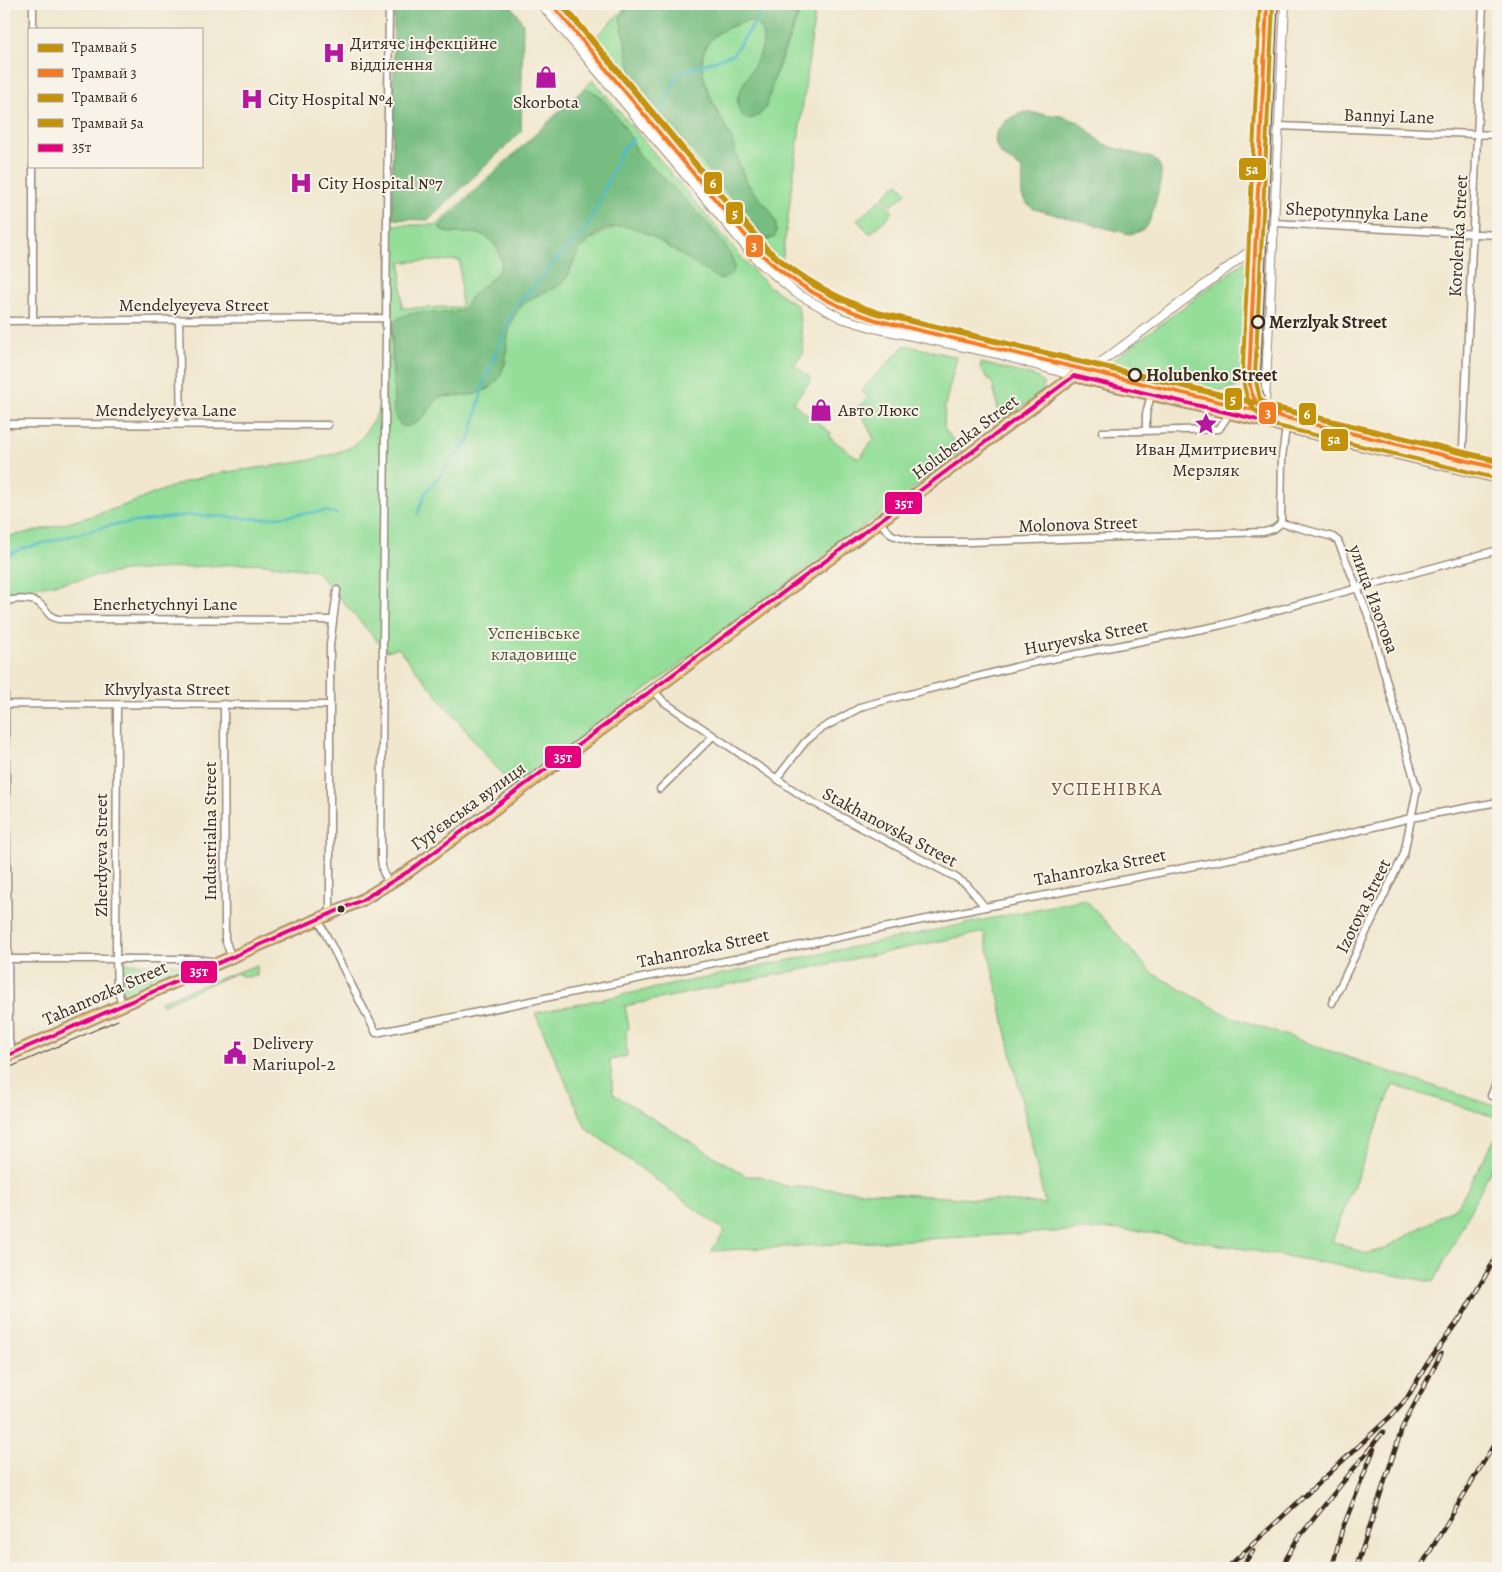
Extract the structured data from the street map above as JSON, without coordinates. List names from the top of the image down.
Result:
{
  "streets": {
    "highway": ["Holubenka Street", "Гур’євська вулиця", "Tahanrozka Street"],
    "street": [
      "Bannyi Lane",
      "Shepotynnyka Lane",
      "Korolenka Street",
      "Mendelyeyeva Street",
      "Mendelyeyeva Lane",
      "Molonova Street",
      "улица Изотова",
      "Enerhetychnyi Lane",
      "Huryevska Street",
      "Khvylyasta Street",
      "Stakhanovska Street",
      "Industrialna Street",
      "Zherdyeva Street",
      "Izotova Street"
    ]
  },
  "crossings": [
    ["Bannyi Lane", "Korolenka Street"],
    ["Shepotynnyka Lane", "Korolenka Street"],
    ["Holubenka Street", "Molonova Street"],
    ["Holubenka Street", "Гур’євська вулиця"],
    ["Molonova Street", "улица Изотова"],
    ["улица Изотова", "Huryevska Street"],
    ["улица Изотова", "Tahanrozka Street"],
    ["улица Изотова", "Izotova Street"],
    ["Enerhetychnyi Lane", "Khvylyasta Street"],
    ["Huryevska Street", "Stakhanovska Street"],
    ["Khvylyasta Street", "Industrialna Street"],
    ["Khvylyasta Street", "Zherdyeva Street"],
    ["Гур’євська вулиця", "Tahanrozka Street"],
    ["Stakhanovska Street", "Tahanrozka Street"],
    ["Industrialna Street", "Tahanrozka Street"],
    ["Zherdyeva Street", "Tahanrozka Street"],
    ["Tahanrozka Street", "Izotova Street"]
  ],
  "districts": ["УСПЕНІВКА"],
  "parks": ["Успенівське кладовище"],
  "places": {
    "hospital": ["Дитяче інфекційне відділення", "City Hospital №4", "City Hospital №7"],
    "shop": ["Skorbota", "Авто Люкс"],
    "other": ["Merzlyak Street", "Holubenko Street"],
    "place": ["Иван Дмитриевич Мерзляк"],
    "public building": ["Delivery Mariupol-2"]
  },
  "lines": [
    "tram line 5",
    "tram line 3",
    "tram line 6",
    "tram line 5а",
    "transit line 35т"
  ],
  "legend": [
    "Трамвай 5",
    "Трамвай 3",
    "Трамвай 6",
    "Трамвай 5а",
    "35т"
  ]
}
